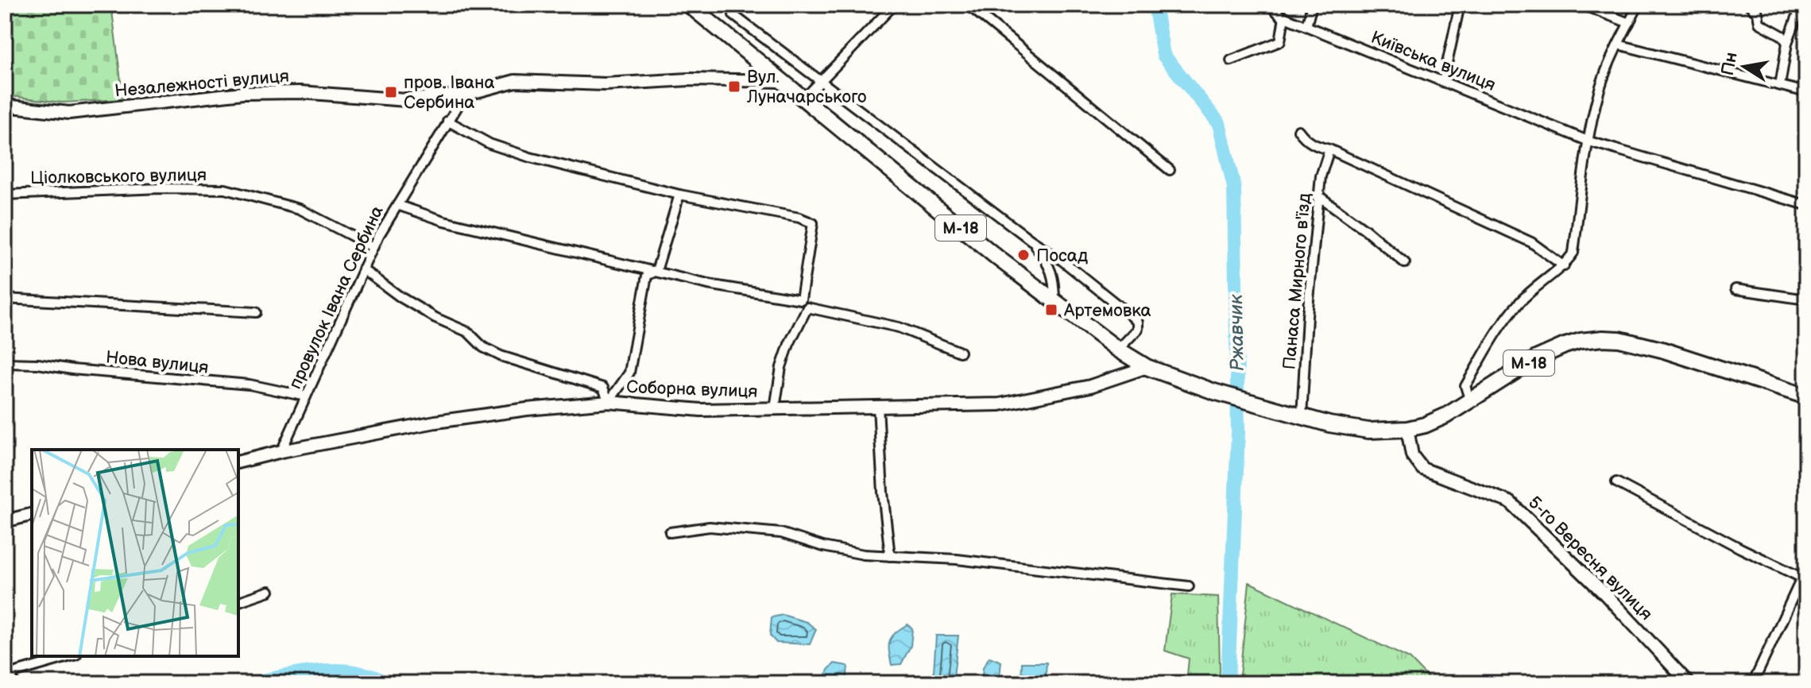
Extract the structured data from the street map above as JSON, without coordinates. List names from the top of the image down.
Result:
{
  "streets": {
    "highway": ["М-18"],
    "street": [
      "Київська вулиця",
      "Незалежності вулиця",
      "Ціолковського вулиця",
      "Панаса Мирного в'їзд",
      "провулок Івана Сербина",
      "Нова вулиця",
      "Соборна вулиця",
      "5-го Вересня вулиця"
    ]
  },
  "crossings": [
    ["Незалежності вулиця", "М-18"],
    ["Незалежності вулиця", "провулок Івана Сербина"],
    ["Ціолковського вулиця", "провулок Івана Сербина"],
    ["М-18", "Панаса Мирного в'їзд"],
    ["М-18", "Соборна вулиця"],
    ["М-18", "5-го Вересня вулиця"],
    ["провулок Івана Сербина", "Нова вулиця"],
    ["провулок Івана Сербина", "Соборна вулиця"]
  ],
  "water": ["Ржавчик"],
  "places": {
    "transit": ["Вул. Луначарського", "пров. Івана Сербина", "Артемовка"],
    "other": ["Посад"]
  },
  "north": "left"
}
